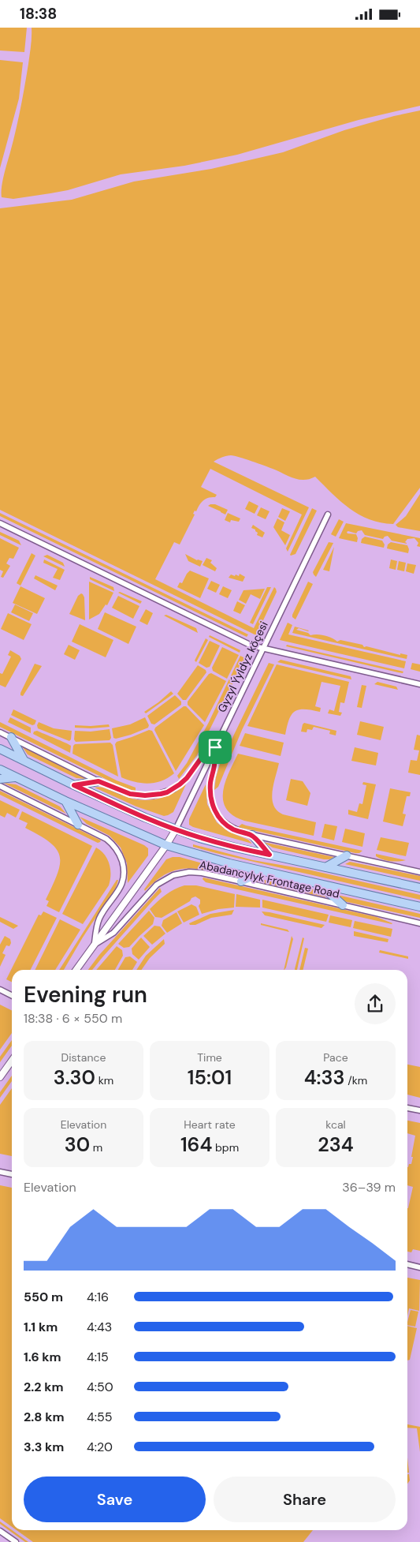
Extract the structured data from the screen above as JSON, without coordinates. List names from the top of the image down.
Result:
{
  "streets": {
    "street": ["Gyzyl Ýyldyz köçesi", "Abadancylyk Frontage Road"]
  },
  "page": {
    "status": "18:38",
    "heading": ["Evening run", "18:38 · 6 × 550 m"],
    "stats": [
      ["Distance", "3.30 km"],
      ["Time", "15:01"],
      ["Pace", "4:33 /km"],
      ["Elevation", "30 m"],
      ["Heart rate", "164 bpm"],
      ["kcal", "234"]
    ],
    "chart": ["Elevation", "36–39 m"],
    "list": [
      {
        "name": "550 m",
        "note": "4:16"
      },
      {
        "name": "1.1 km",
        "note": "4:43"
      },
      {
        "name": "1.6 km",
        "note": "4:15"
      },
      {
        "name": "2.2 km",
        "note": "4:50"
      },
      {
        "name": "2.8 km",
        "note": "4:55"
      },
      {
        "name": "3.3 km",
        "note": "4:20"
      }
    ],
    "buttons": ["Save", "Share"]
  }
}
